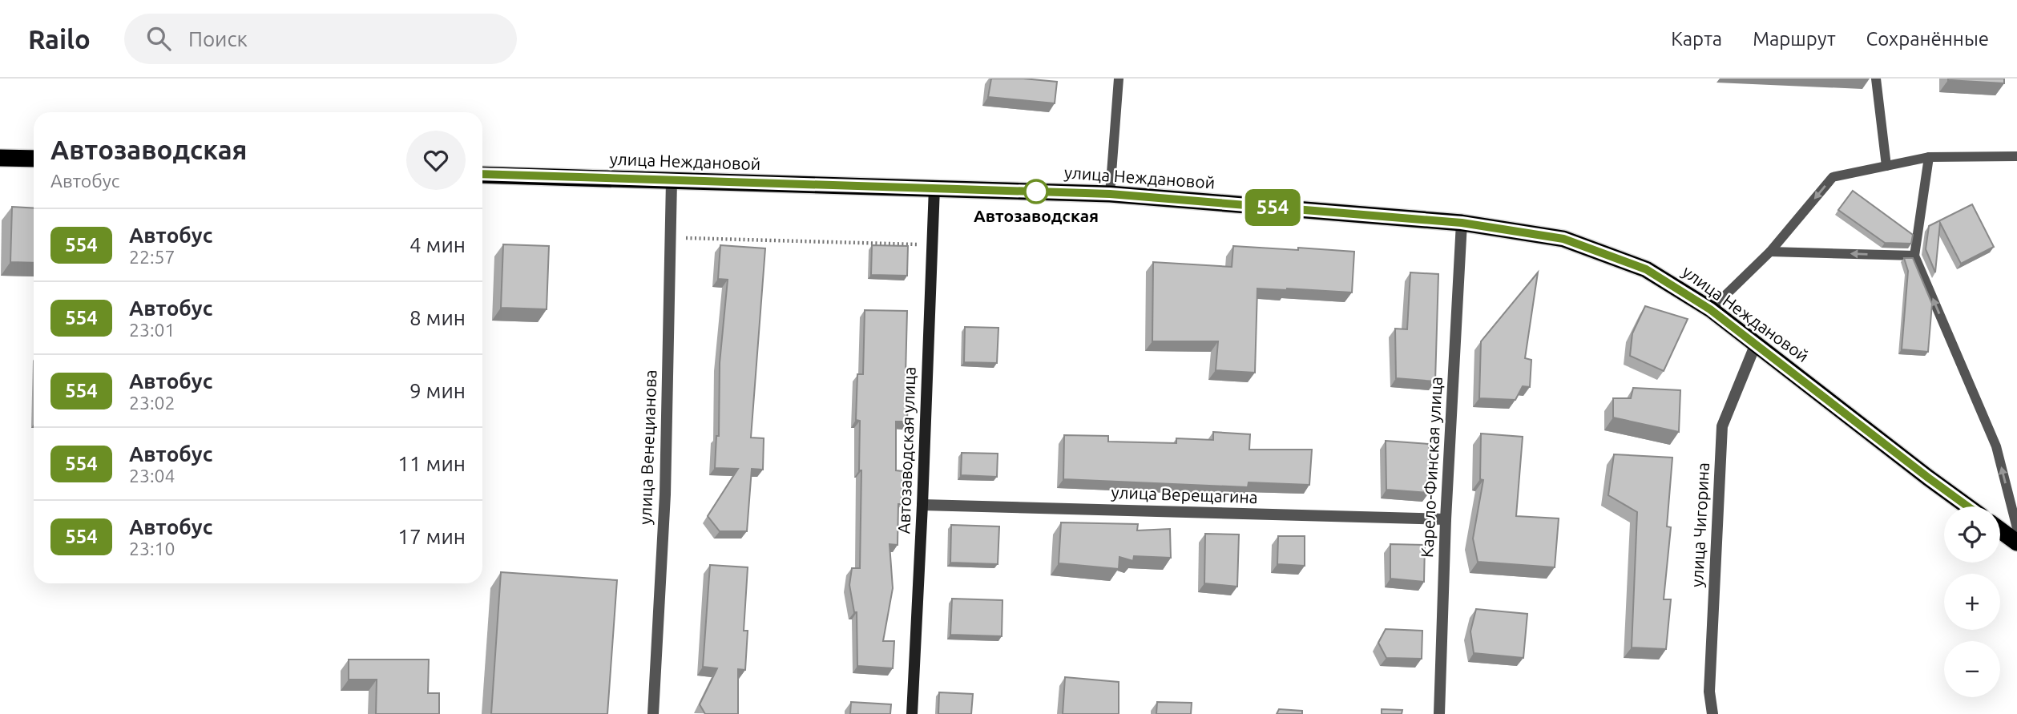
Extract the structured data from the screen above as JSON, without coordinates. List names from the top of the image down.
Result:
{
  "streets": {
    "highway": ["улица Неждановой"],
    "street": [
      "улица Венецианова",
      "Автозаводская улица",
      "Карело-Финская улица",
      "улица Верещагина",
      "улица Чигорина"
    ]
  },
  "crossings": [
    ["улица Неждановой", "улица Венецианова"],
    ["улица Неждановой", "Автозаводская улица"],
    ["улица Неждановой", "Карело-Финская улица"],
    ["улица Неждановой", "улица Чигорина"],
    ["Автозаводская улица", "улица Верещагина"],
    ["Карело-Финская улица", "улица Верещагина"]
  ],
  "places": ["Автозаводская"],
  "lines": ["bus line 554"],
  "page": {
    "header": "Railo",
    "search": "Поиск",
    "nav": ["Карта", "Маршрут", "Сохранённые"],
    "on_map": "554",
    "heading": ["Автозаводская", "Автобус"],
    "list": [
      {
        "mark": "554",
        "name": "Автобус",
        "note": "22:57",
        "value": "4 мин"
      },
      {
        "mark": "554",
        "name": "Автобус",
        "note": "23:01",
        "value": "8 мин"
      },
      {
        "mark": "554",
        "name": "Автобус",
        "note": "23:02",
        "value": "9 мин"
      },
      {
        "mark": "554",
        "name": "Автобус",
        "note": "23:04",
        "value": "11 мин"
      },
      {
        "mark": "554",
        "name": "Автобус",
        "note": "23:10",
        "value": "17 мин"
      }
    ],
    "map_buttons": ["+", "−"]
  }
}
